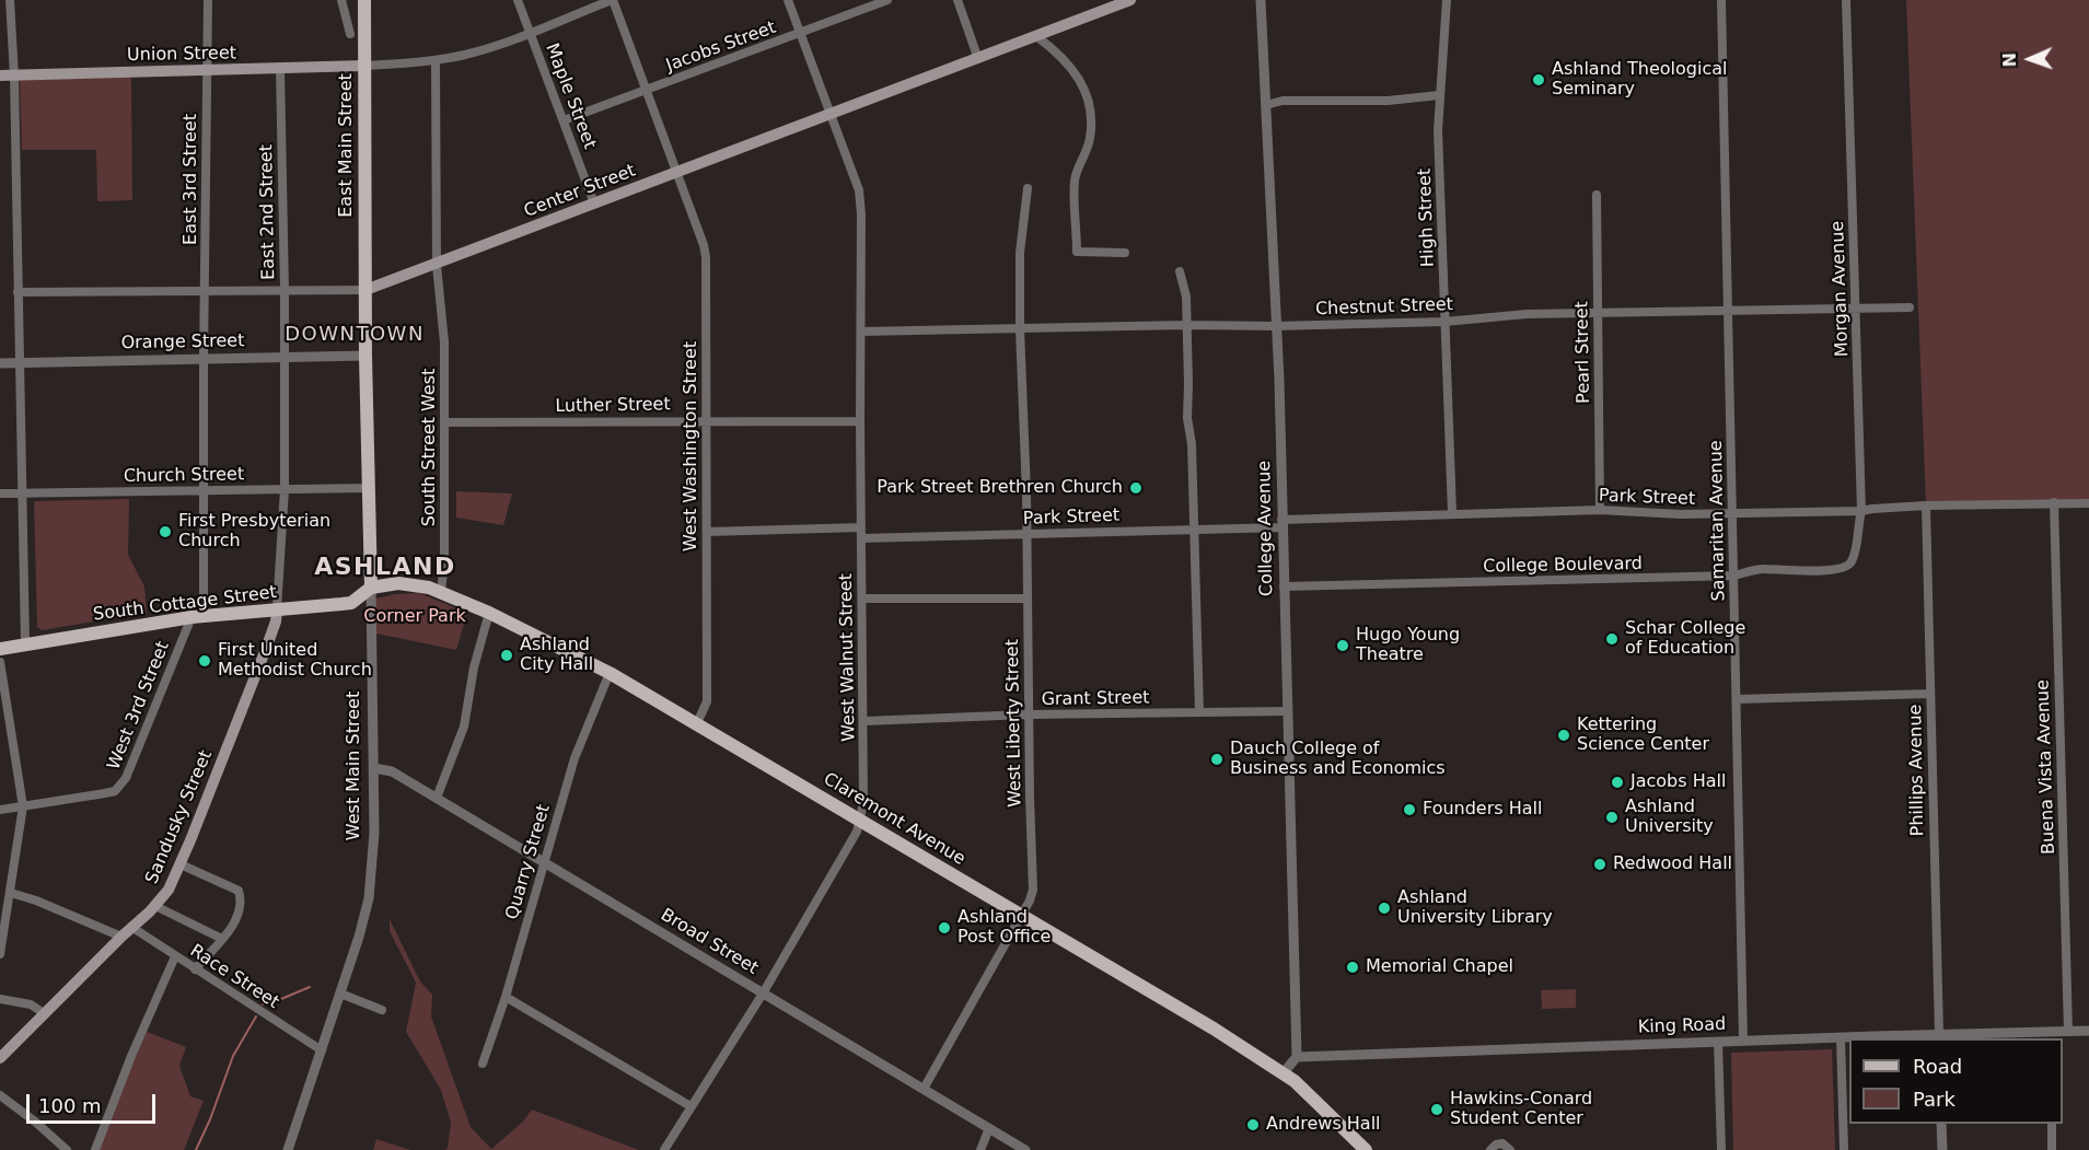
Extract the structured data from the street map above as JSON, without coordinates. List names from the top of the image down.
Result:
{
  "streets": {
    "main road": [
      "Union Street",
      "East Main Street",
      "Center Street",
      "South Cottage Street",
      "West Main Street",
      "Sandusky Street",
      "Claremont Avenue"
    ],
    "street": [
      "Jacobs Street",
      "Maple Street",
      "East 3rd Street",
      "East 2nd Street",
      "High Street",
      "Morgan Avenue",
      "Chestnut Street",
      "Orange Street",
      "Pearl Street",
      "Luther Street",
      "West Washington Street",
      "South Street West",
      "Church Street",
      "Park Street",
      "Samaritan Avenue",
      "College Avenue",
      "College Boulevard",
      "West Walnut Street",
      "Grant Street",
      "West 3rd Street",
      "West Liberty Street",
      "Buena Vista Avenue",
      "Phillips Avenue",
      "Quarry Street",
      "Broad Street",
      "Race Street",
      "King Road"
    ]
  },
  "crossings": [
    ["Jacobs Street", "Maple Street"],
    ["Jacobs Street", "West Washington Street"],
    ["Jacobs Street", "West Walnut Street"],
    ["Union Street", "East Main Street"],
    ["Union Street", "East 3rd Street"],
    ["Union Street", "East 2nd Street"],
    ["Maple Street", "Center Street"],
    ["East Main Street", "Center Street"],
    ["East Main Street", "West Main Street"],
    ["East 3rd Street", "Center Street"],
    ["East 3rd Street", "Orange Street"],
    ["East 3rd Street", "West 3rd Street"],
    ["Center Street", "East 2nd Street"],
    ["Center Street", "West Washington Street"],
    ["Center Street", "South Street West"],
    ["Center Street", "West Walnut Street"],
    ["Center Street", "West Main Street"],
    ["East 2nd Street", "Orange Street"],
    ["East 2nd Street", "Church Street"],
    ["East 2nd Street", "South Cottage Street"],
    ["East 2nd Street", "Sandusky Street"],
    ["High Street", "Chestnut Street"],
    ["High Street", "Park Street"],
    ["Morgan Avenue", "Chestnut Street"],
    ["Morgan Avenue", "Park Street"],
    ["Morgan Avenue", "College Boulevard"],
    ["Chestnut Street", "Pearl Street"],
    ["Chestnut Street", "Samaritan Avenue"],
    ["Chestnut Street", "College Avenue"],
    ["Chestnut Street", "West Walnut Street"],
    ["Chestnut Street", "West Liberty Street"],
    ["Orange Street", "West 3rd Street"],
    ["Orange Street", "West Main Street"],
    ["Pearl Street", "Park Street"],
    ["Luther Street", "West Washington Street"],
    ["Luther Street", "South Street West"],
    ["Luther Street", "West Walnut Street"],
    ["West Washington Street", "Claremont Avenue"],
    ["South Street West", "Claremont Avenue"],
    ["Church Street", "West 3rd Street"],
    ["Church Street", "West Main Street"],
    ["Park Street", "Samaritan Avenue"],
    ["Park Street", "College Avenue"],
    ["Park Street", "West Walnut Street"],
    ["Park Street", "West Liberty Street"],
    ["Park Street", "Buena Vista Avenue"],
    ["Park Street", "Phillips Avenue"],
    ["Samaritan Avenue", "College Boulevard"],
    ["Samaritan Avenue", "King Road"],
    ["College Avenue", "College Boulevard"],
    ["College Avenue", "Grant Street"],
    ["College Avenue", "King Road"],
    ["South Cottage Street", "West 3rd Street"],
    ["South Cottage Street", "West Main Street"],
    ["South Cottage Street", "Sandusky Street"],
    ["South Cottage Street", "Claremont Avenue"],
    ["West Walnut Street", "Grant Street"],
    ["West Walnut Street", "Claremont Avenue"],
    ["West Walnut Street", "Broad Street"],
    ["Grant Street", "West Liberty Street"],
    ["West Liberty Street", "Claremont Avenue"],
    ["West Liberty Street", "Broad Street"],
    ["West Main Street", "Claremont Avenue"],
    ["West Main Street", "Broad Street"],
    ["West Main Street", "Race Street"],
    ["Buena Vista Avenue", "King Road"],
    ["Phillips Avenue", "King Road"],
    ["Sandusky Street", "Race Street"],
    ["Claremont Avenue", "Quarry Street"],
    ["Quarry Street", "Broad Street"]
  ],
  "districts": ["DOWNTOWN", "ASHLAND"],
  "parks": ["Corner Park"],
  "places": [
    "Ashland Theological Seminary",
    "Park Street Brethren Church",
    "First Presbyterian Church",
    "Schar College of Education",
    "Hugo Young Theatre",
    "Ashland City Hall",
    "First United Methodist Church",
    "Kettering Science Center",
    "Dauch College of Business and Economics",
    "Jacobs Hall",
    "Founders Hall",
    "Ashland University",
    "Redwood Hall",
    "Ashland University Library",
    "Ashland Post Office",
    "Memorial Chapel",
    "Hawkins-Conard Student Center",
    "Andrews Hall"
  ],
  "legend": ["Road", "Park"],
  "scale_bar": "100 m",
  "north": "left"
}
